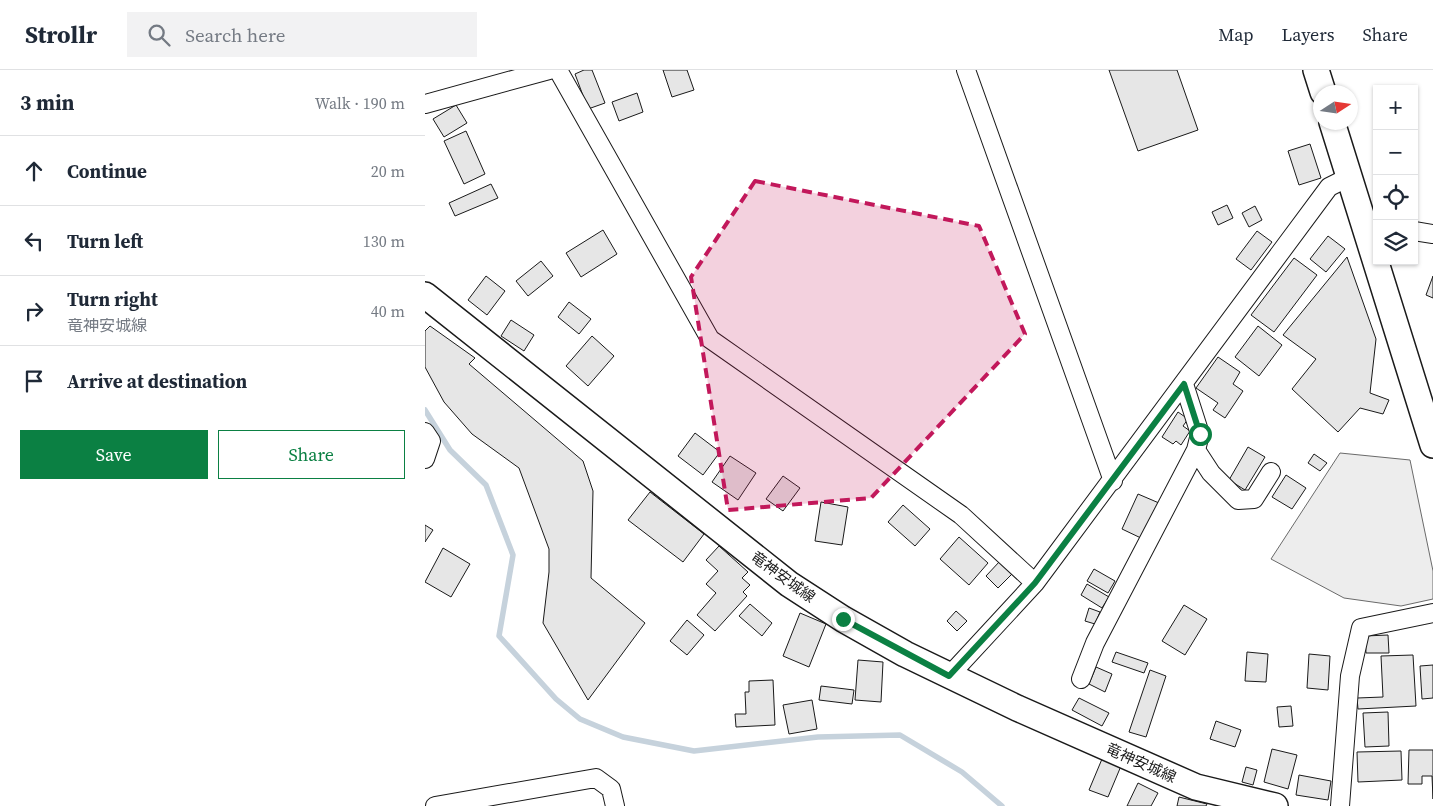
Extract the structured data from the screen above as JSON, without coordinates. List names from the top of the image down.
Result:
{
  "streets": {
    "street": ["竜神安城線"]
  },
  "north": "right",
  "page": {
    "header": "Strollr",
    "search": "Search here",
    "nav": ["Map", "Layers", "Share"],
    "heading": ["3 min", "Walk · 190 m"],
    "map_buttons": ["+", "−"],
    "list": [
      ["Continue", "20 m"],
      ["Turn left", "130 m"],
      ["Turn right", "竜神安城線", "40 m"],
      "Arrive at destination"
    ],
    "buttons": ["Save", "Share"]
  }
}
